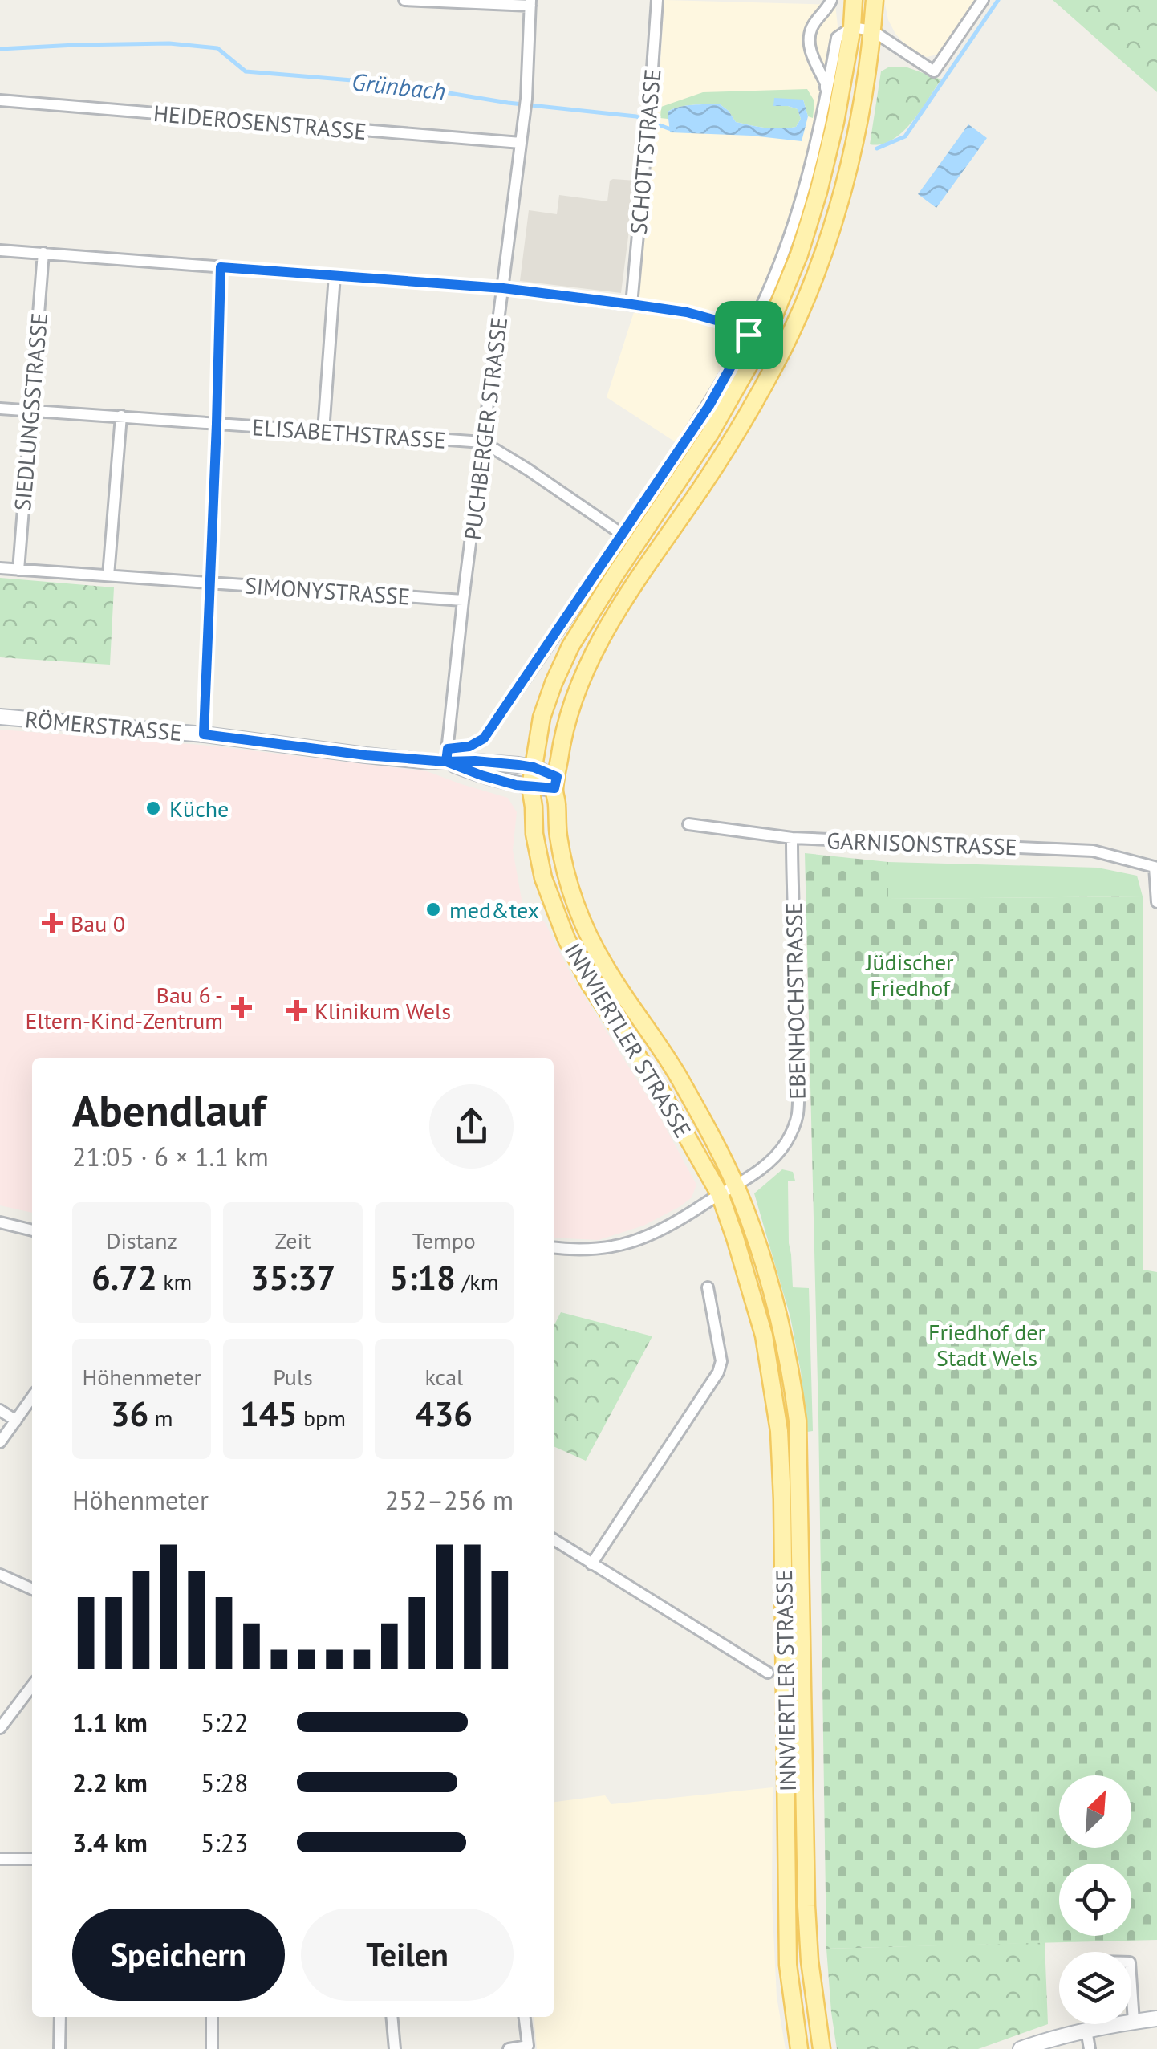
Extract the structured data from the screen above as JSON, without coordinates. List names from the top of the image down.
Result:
{
  "streets": {
    "main road": ["RÖMERSTRASSE", "INNVIERTLER STRASSE"],
    "street": [
      "HEIDEROSENSTRASSE",
      "SCHOTTSTRASSE",
      "SIEDLUNGSSTRASSE",
      "PUCHBERGER STRASSE",
      "ELISABETHSTRASSE",
      "SIMONYSTRASSE",
      "GARNISONSTRASSE",
      "EBENHOCHSTRASSE"
    ]
  },
  "crossings": [
    ["HEIDEROSENSTRASSE", "PUCHBERGER STRASSE"],
    ["SIEDLUNGSSTRASSE", "ELISABETHSTRASSE"],
    ["SIEDLUNGSSTRASSE", "SIMONYSTRASSE"],
    ["PUCHBERGER STRASSE", "ELISABETHSTRASSE"],
    ["PUCHBERGER STRASSE", "SIMONYSTRASSE"],
    ["PUCHBERGER STRASSE", "RÖMERSTRASSE"],
    ["RÖMERSTRASSE", "INNVIERTLER STRASSE"],
    ["GARNISONSTRASSE", "EBENHOCHSTRASSE"],
    ["EBENHOCHSTRASSE", "INNVIERTLER STRASSE"]
  ],
  "water": ["Grünbach"],
  "parks": ["Jüdischer Friedhof", "Friedhof der Stadt Wels"],
  "places": {
    "other": ["Küche", "med&tex"],
    "health": ["Bau 0", "Bau 6 - Eltern-Kind-Zentrum", "Klinikum Wels"]
  },
  "north": "top right",
  "page": {
    "heading": ["Abendlauf", "21:05 · 6 × 1.1 km"],
    "stats": [
      ["Distanz", "6.72 km"],
      ["Zeit", "35:37"],
      ["Tempo", "5:18 /km"],
      ["Höhenmeter", "36 m"],
      ["Puls", "145 bpm"],
      ["kcal", "436"]
    ],
    "chart": ["Höhenmeter", "252–256 m"],
    "list": [
      {
        "name": "1.1 km",
        "note": "5:22"
      },
      {
        "name": "2.2 km",
        "note": "5:28"
      },
      {
        "name": "3.4 km",
        "note": "5:23"
      }
    ],
    "buttons": ["Speichern", "Teilen"]
  }
}
